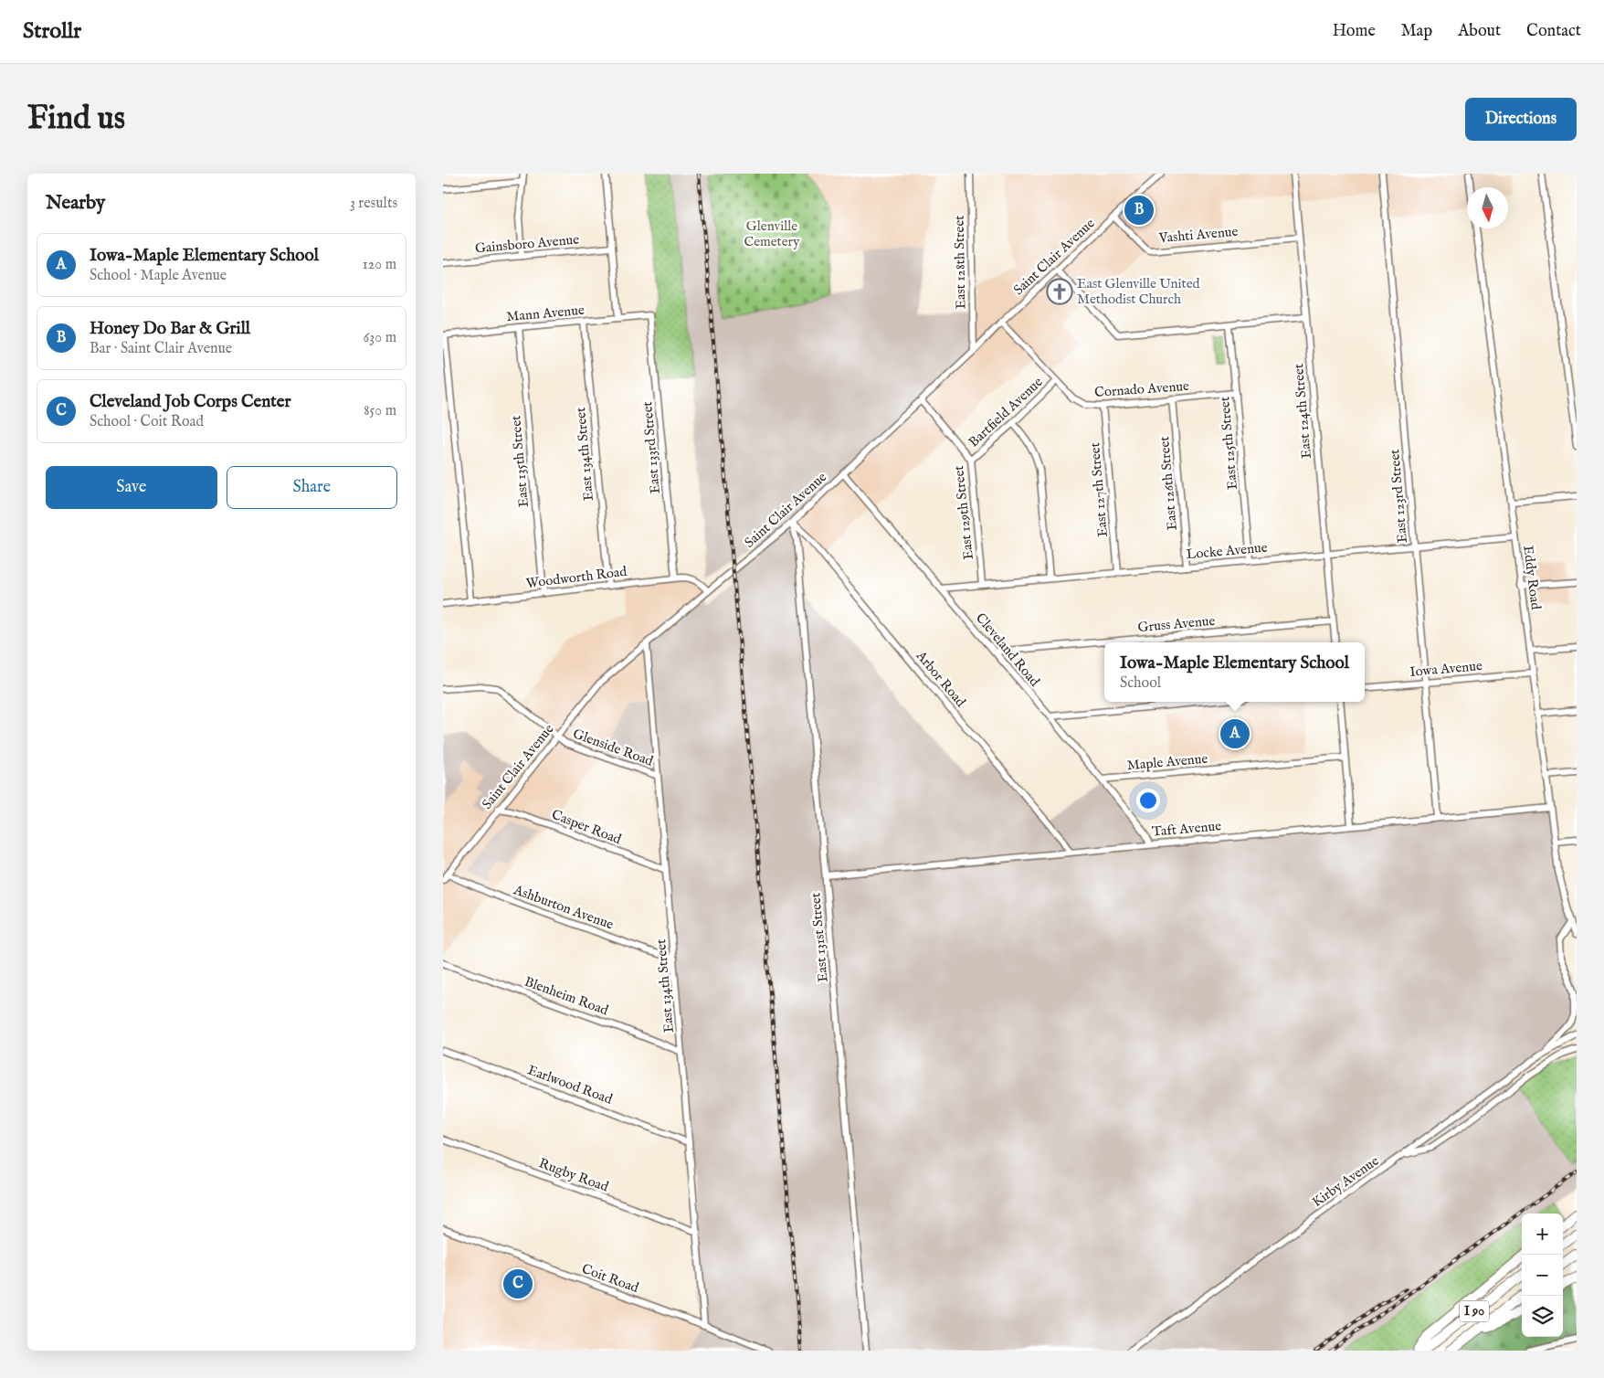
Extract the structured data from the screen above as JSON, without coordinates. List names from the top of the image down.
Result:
{
  "streets": {
    "highway": ["I 90"],
    "street": [
      "Vashti Avenue",
      "Gainsboro Avenue",
      "Saint Clair Avenue",
      "East 128th Street",
      "Mann Avenue",
      "Cornado Avenue",
      "East 124th Street",
      "Bartfield Avenue",
      "East 125th Street",
      "East 133rd Street",
      "East 134th Street",
      "East 135th Street",
      "East 126th Street",
      "East 127th Street",
      "East 123rd Street",
      "East 129th Street",
      "Locke Avenue",
      "Woodworth Road",
      "Eddy Road",
      "Gruss Avenue",
      "Cleveland Road",
      "Iowa Avenue",
      "Arbor Road",
      "Glenside Road",
      "Maple Avenue",
      "Casper Road",
      "Taft Avenue",
      "Ashburton Avenue",
      "East 131st Street",
      "Blenheim Road",
      "Earlwood Road",
      "Rugby Road",
      "Kirby Avenue",
      "Coit Road"
    ]
  },
  "crossings": [
    ["Vashti Avenue", "Saint Clair Avenue"],
    ["Vashti Avenue", "East 124th Street"],
    ["Saint Clair Avenue", "East 128th Street"],
    ["Saint Clair Avenue", "Cornado Avenue"],
    ["Saint Clair Avenue", "East 134th Street"],
    ["Saint Clair Avenue", "East 129th Street"],
    ["Saint Clair Avenue", "Woodworth Road"],
    ["Saint Clair Avenue", "Cleveland Road"],
    ["Saint Clair Avenue", "Arbor Road"],
    ["Saint Clair Avenue", "Glenside Road"],
    ["Saint Clair Avenue", "Casper Road"],
    ["Saint Clair Avenue", "Ashburton Avenue"],
    ["Saint Clair Avenue", "East 131st Street"],
    ["Mann Avenue", "East 133rd Street"],
    ["Mann Avenue", "East 134th Street"],
    ["Mann Avenue", "East 135th Street"],
    ["Cornado Avenue", "Bartfield Avenue"],
    ["Cornado Avenue", "East 125th Street"],
    ["Cornado Avenue", "East 126th Street"],
    ["Cornado Avenue", "East 127th Street"],
    ["East 124th Street", "Locke Avenue"],
    ["East 124th Street", "Gruss Avenue"],
    ["Bartfield Avenue", "East 129th Street"],
    ["East 125th Street", "Locke Avenue"],
    ["East 133rd Street", "Woodworth Road"],
    ["East 134th Street", "Woodworth Road"],
    ["East 134th Street", "Glenside Road"],
    ["East 134th Street", "Casper Road"],
    ["East 134th Street", "Ashburton Avenue"],
    ["East 134th Street", "Blenheim Road"],
    ["East 134th Street", "Earlwood Road"],
    ["East 134th Street", "Rugby Road"],
    ["East 134th Street", "Coit Road"],
    ["East 135th Street", "Woodworth Road"],
    ["East 126th Street", "Locke Avenue"],
    ["East 127th Street", "Locke Avenue"],
    ["East 123rd Street", "Locke Avenue"],
    ["East 123rd Street", "Iowa Avenue"],
    ["East 123rd Street", "Taft Avenue"],
    ["East 129th Street", "Locke Avenue"],
    ["Locke Avenue", "Eddy Road"],
    ["Locke Avenue", "Cleveland Road"],
    ["Eddy Road", "Iowa Avenue"],
    ["Eddy Road", "Taft Avenue"],
    ["Gruss Avenue", "Cleveland Road"],
    ["Cleveland Road", "Maple Avenue"],
    ["Cleveland Road", "Taft Avenue"],
    ["Arbor Road", "Taft Avenue"],
    ["Arbor Road", "East 131st Street"],
    ["Taft Avenue", "East 131st Street"]
  ],
  "parks": ["Glenville Cemetery"],
  "places": {
    "church": ["East Glenville United Methodist Church"]
  },
  "north": "bottom",
  "page": {
    "header": "Strollr",
    "nav": [
      "Home",
      "Map",
      "About",
      "Contact"
    ],
    "buttons": [
      "Directions",
      ["Save", "Share"]
    ],
    "title": "Find us",
    "heading": ["Nearby", "3 results"],
    "pins": ["B", "A", "C"],
    "list": [
      {
        "mark": "A",
        "name": "Iowa-Maple Elementary School",
        "note": "School · Maple Avenue",
        "value": "120 m"
      },
      {
        "mark": "B",
        "name": "Honey Do Bar & Grill",
        "note": "Bar · Saint Clair Avenue",
        "value": "630 m"
      },
      {
        "mark": "C",
        "name": "Cleveland Job Corps Center",
        "note": "School · Coit Road",
        "value": "850 m"
      }
    ],
    "popup": ["Iowa-Maple Elementary School", "School"],
    "map_buttons": ["+", "−"]
  }
}
